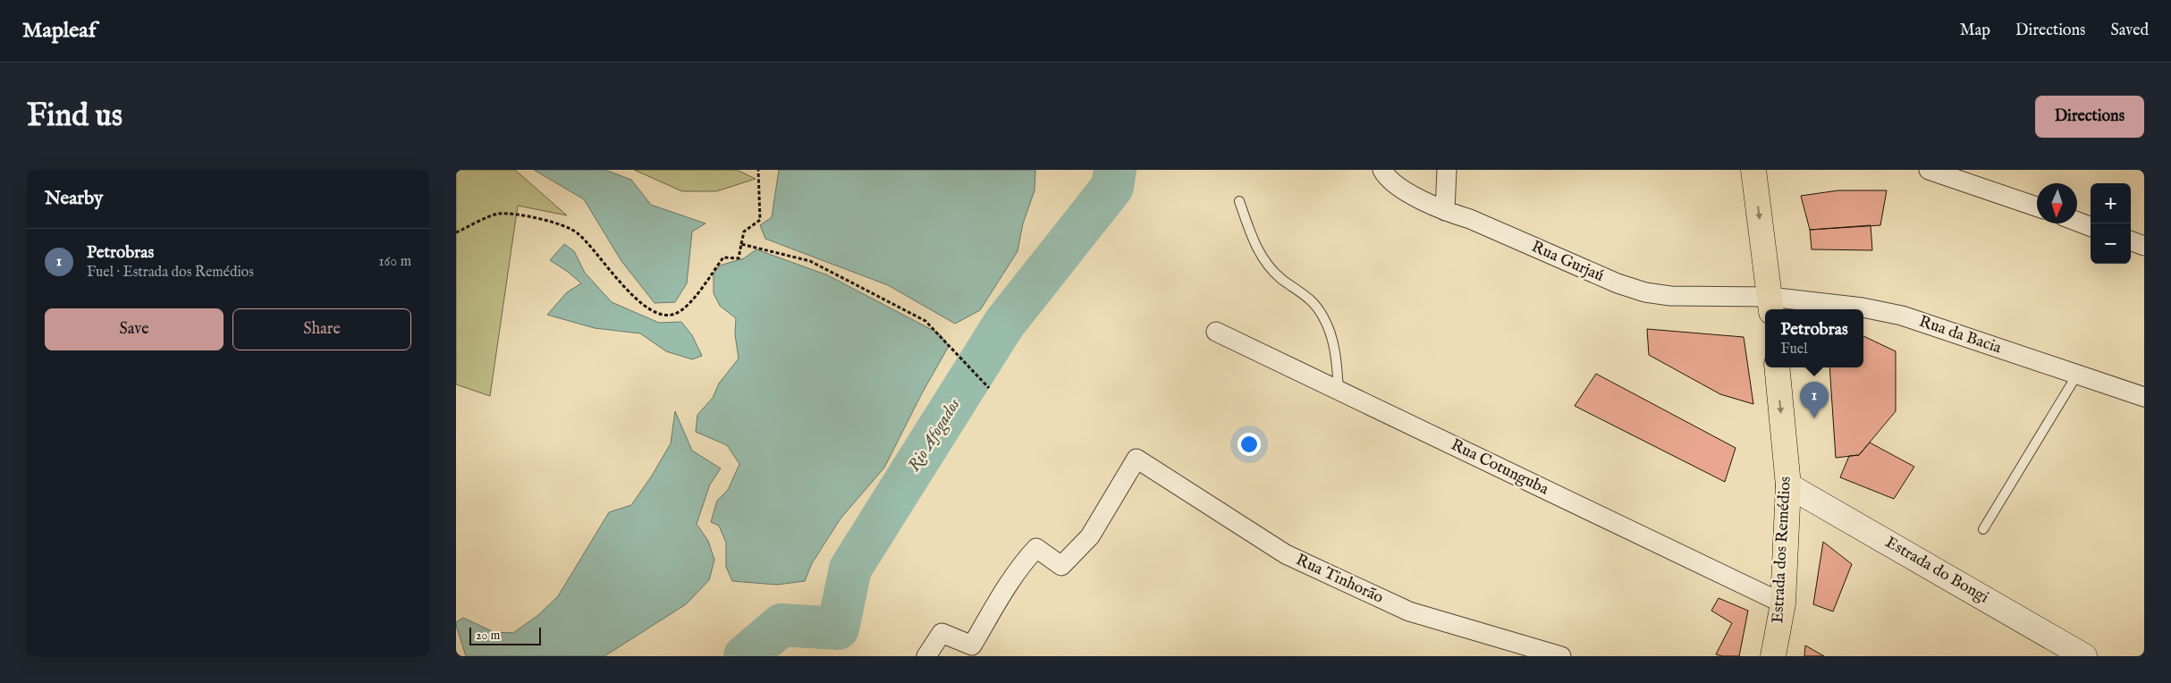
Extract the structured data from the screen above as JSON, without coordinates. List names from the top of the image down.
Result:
{
  "streets": {
    "main road": ["Estrada dos Remédios", "Estrada do Bongi"],
    "street": [
      "Rua Gurjaú",
      "Rua da Bacia",
      "Rua Cotunguba",
      "Rua Tinhorão"
    ]
  },
  "crossings": [
    ["Rua Gurjaú", "Rua da Bacia"],
    ["Rua Cotunguba", "Estrada dos Remédios"],
    ["Estrada dos Remédios", "Estrada do Bongi"]
  ],
  "one_way": ["Estrada dos Remédios"],
  "water": ["Rio Afogados"],
  "scale_bar": "20 m",
  "north": "bottom",
  "page": {
    "header": "Mapleaf",
    "nav": ["Map", "Directions", "Saved"],
    "buttons": [
      "Directions",
      ["Save", "Share"]
    ],
    "title": "Find us",
    "heading": "Nearby",
    "map_buttons": ["+", "−"],
    "list": [
      {
        "mark": "1",
        "name": "Petrobras",
        "note": "Fuel · Estrada dos Remédios",
        "value": "160 m"
      }
    ],
    "popup": ["Petrobras", "Fuel"],
    "pins": "1",
    "scale": "20 m"
  }
}
